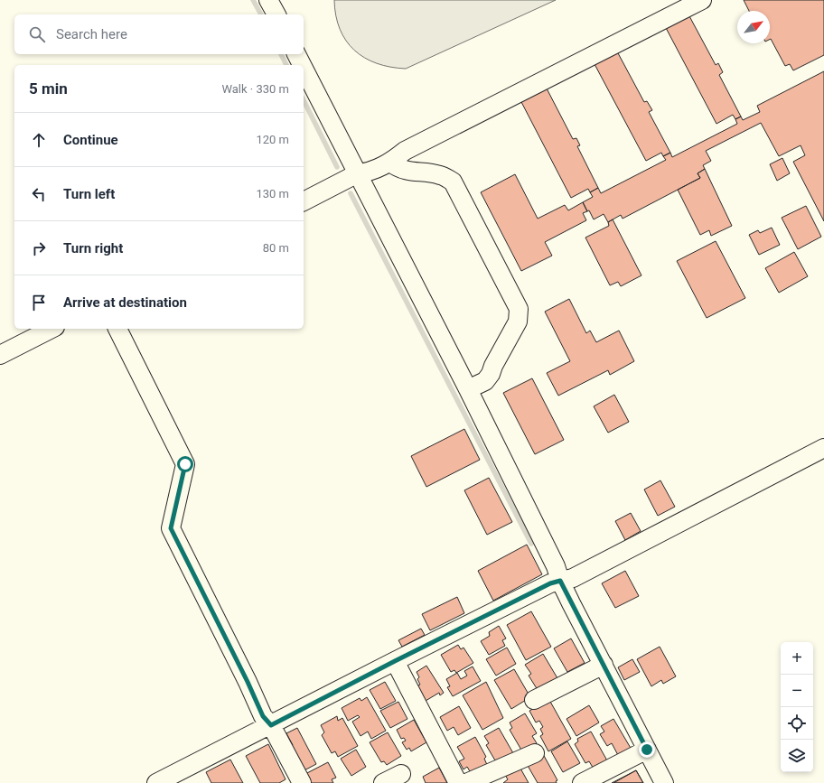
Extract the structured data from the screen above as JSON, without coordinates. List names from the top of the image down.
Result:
{
  "north": "top right",
  "page": {
    "search": "Search here",
    "heading": ["5 min", "Walk · 330 m"],
    "list": [
      ["Continue", "120 m"],
      ["Turn left", "130 m"],
      ["Turn right", "80 m"],
      "Arrive at destination"
    ],
    "map_buttons": ["+", "−"]
  }
}
